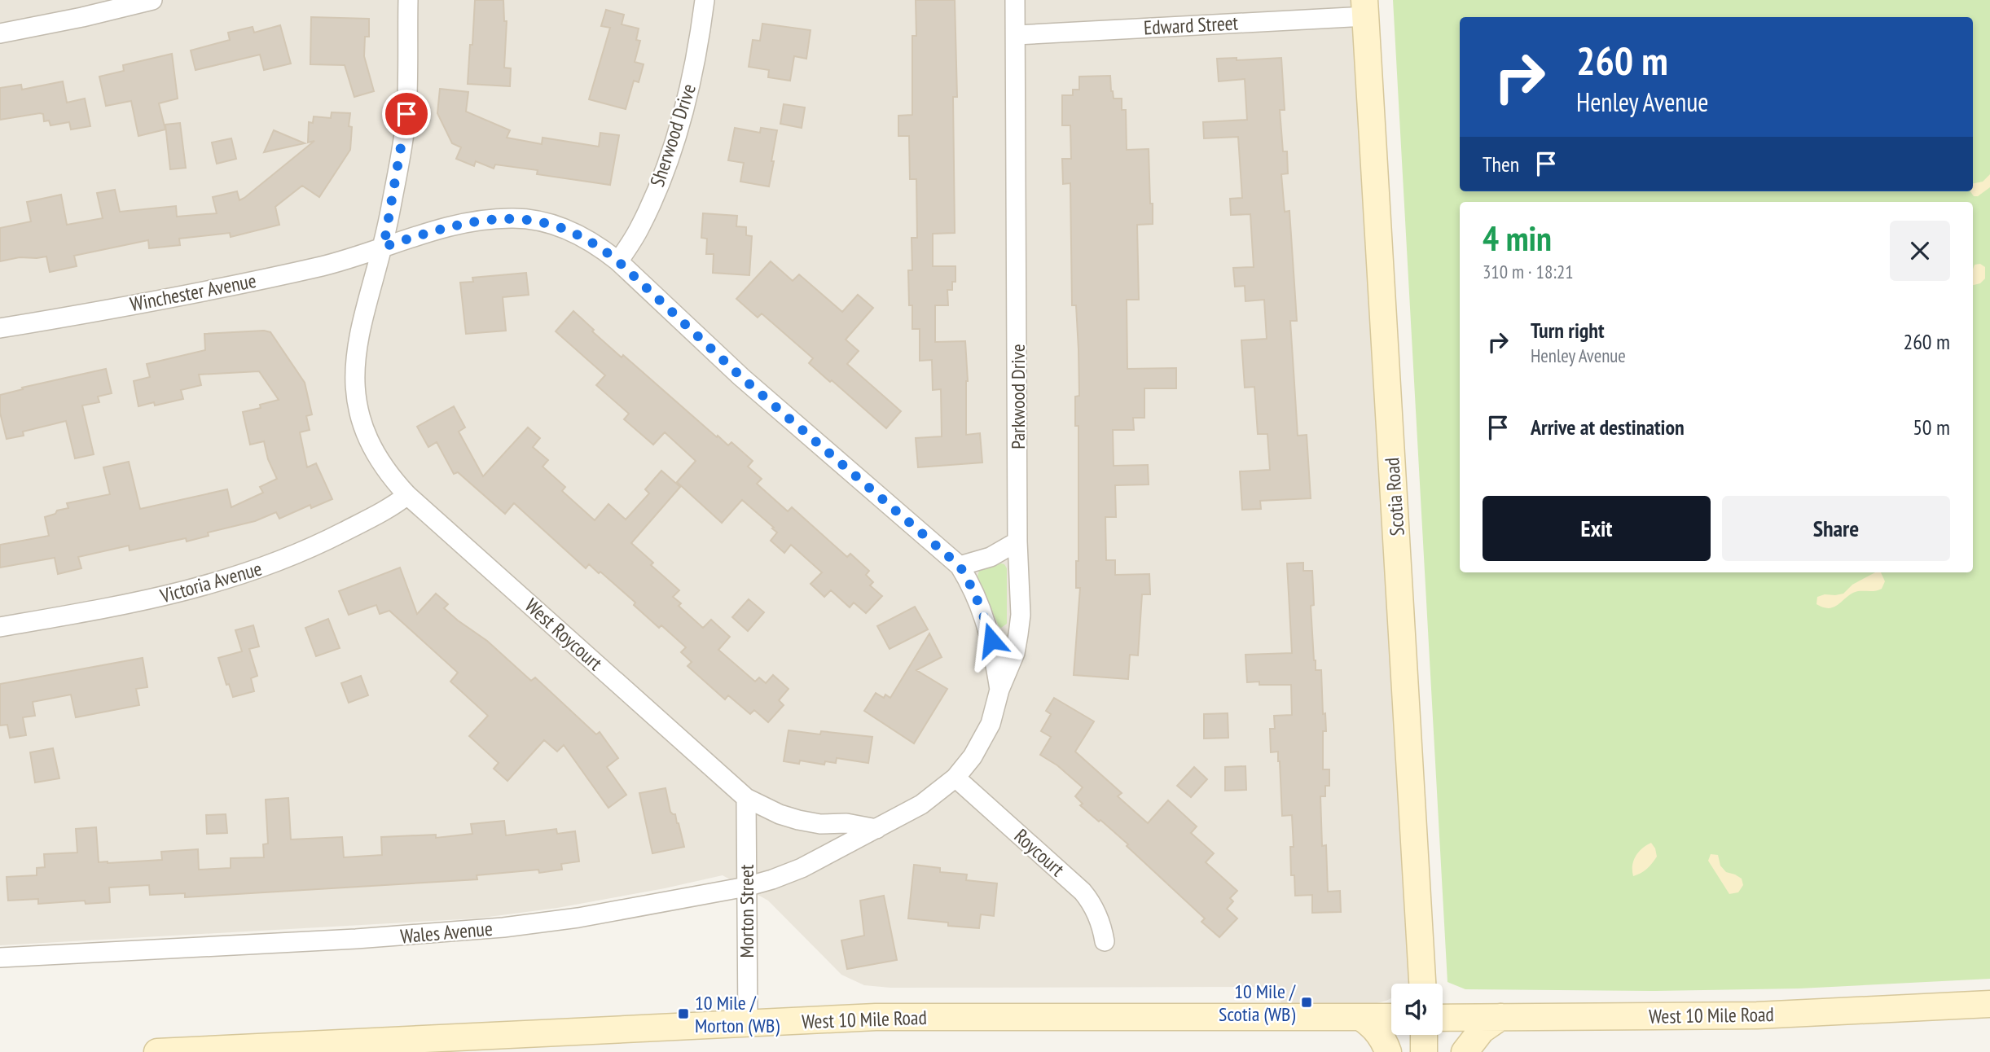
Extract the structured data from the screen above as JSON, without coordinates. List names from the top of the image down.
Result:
{
  "streets": {
    "main road": ["Scotia Road", "West 10 Mile Road"],
    "street": [
      "Edward Street",
      "Sherwood Drive",
      "Winchester Avenue",
      "Parkwood Drive",
      "Victoria Avenue",
      "West Roycourt",
      "Roycourt",
      "Morton Street",
      "Wales Avenue"
    ]
  },
  "crossings": [
    ["Edward Street", "Parkwood Drive"],
    ["Edward Street", "Scotia Road"],
    ["Sherwood Drive", "Winchester Avenue"],
    ["Winchester Avenue", "Parkwood Drive"],
    ["Winchester Avenue", "West Roycourt"],
    ["Parkwood Drive", "Roycourt"],
    ["Victoria Avenue", "West Roycourt"],
    ["West Roycourt", "Morton Street"],
    ["West Roycourt", "Wales Avenue"],
    ["Morton Street", "Wales Avenue"],
    ["Morton Street", "West 10 Mile Road"]
  ],
  "places": {
    "transit": ["10 Mile / Scotia (WB)", "10 Mile / Morton (WB)"]
  },
  "page": {
    "turn": ["260 m", "Henley Avenue"],
    "then": "Then",
    "heading": ["4 min", "310 m · 18:21"],
    "list": [
      {
        "name": "Turn right",
        "note": "Henley Avenue",
        "value": "260 m"
      },
      {
        "name": "Arrive at destination",
        "value": "50 m"
      }
    ],
    "buttons": ["Exit", "Share"]
  }
}
